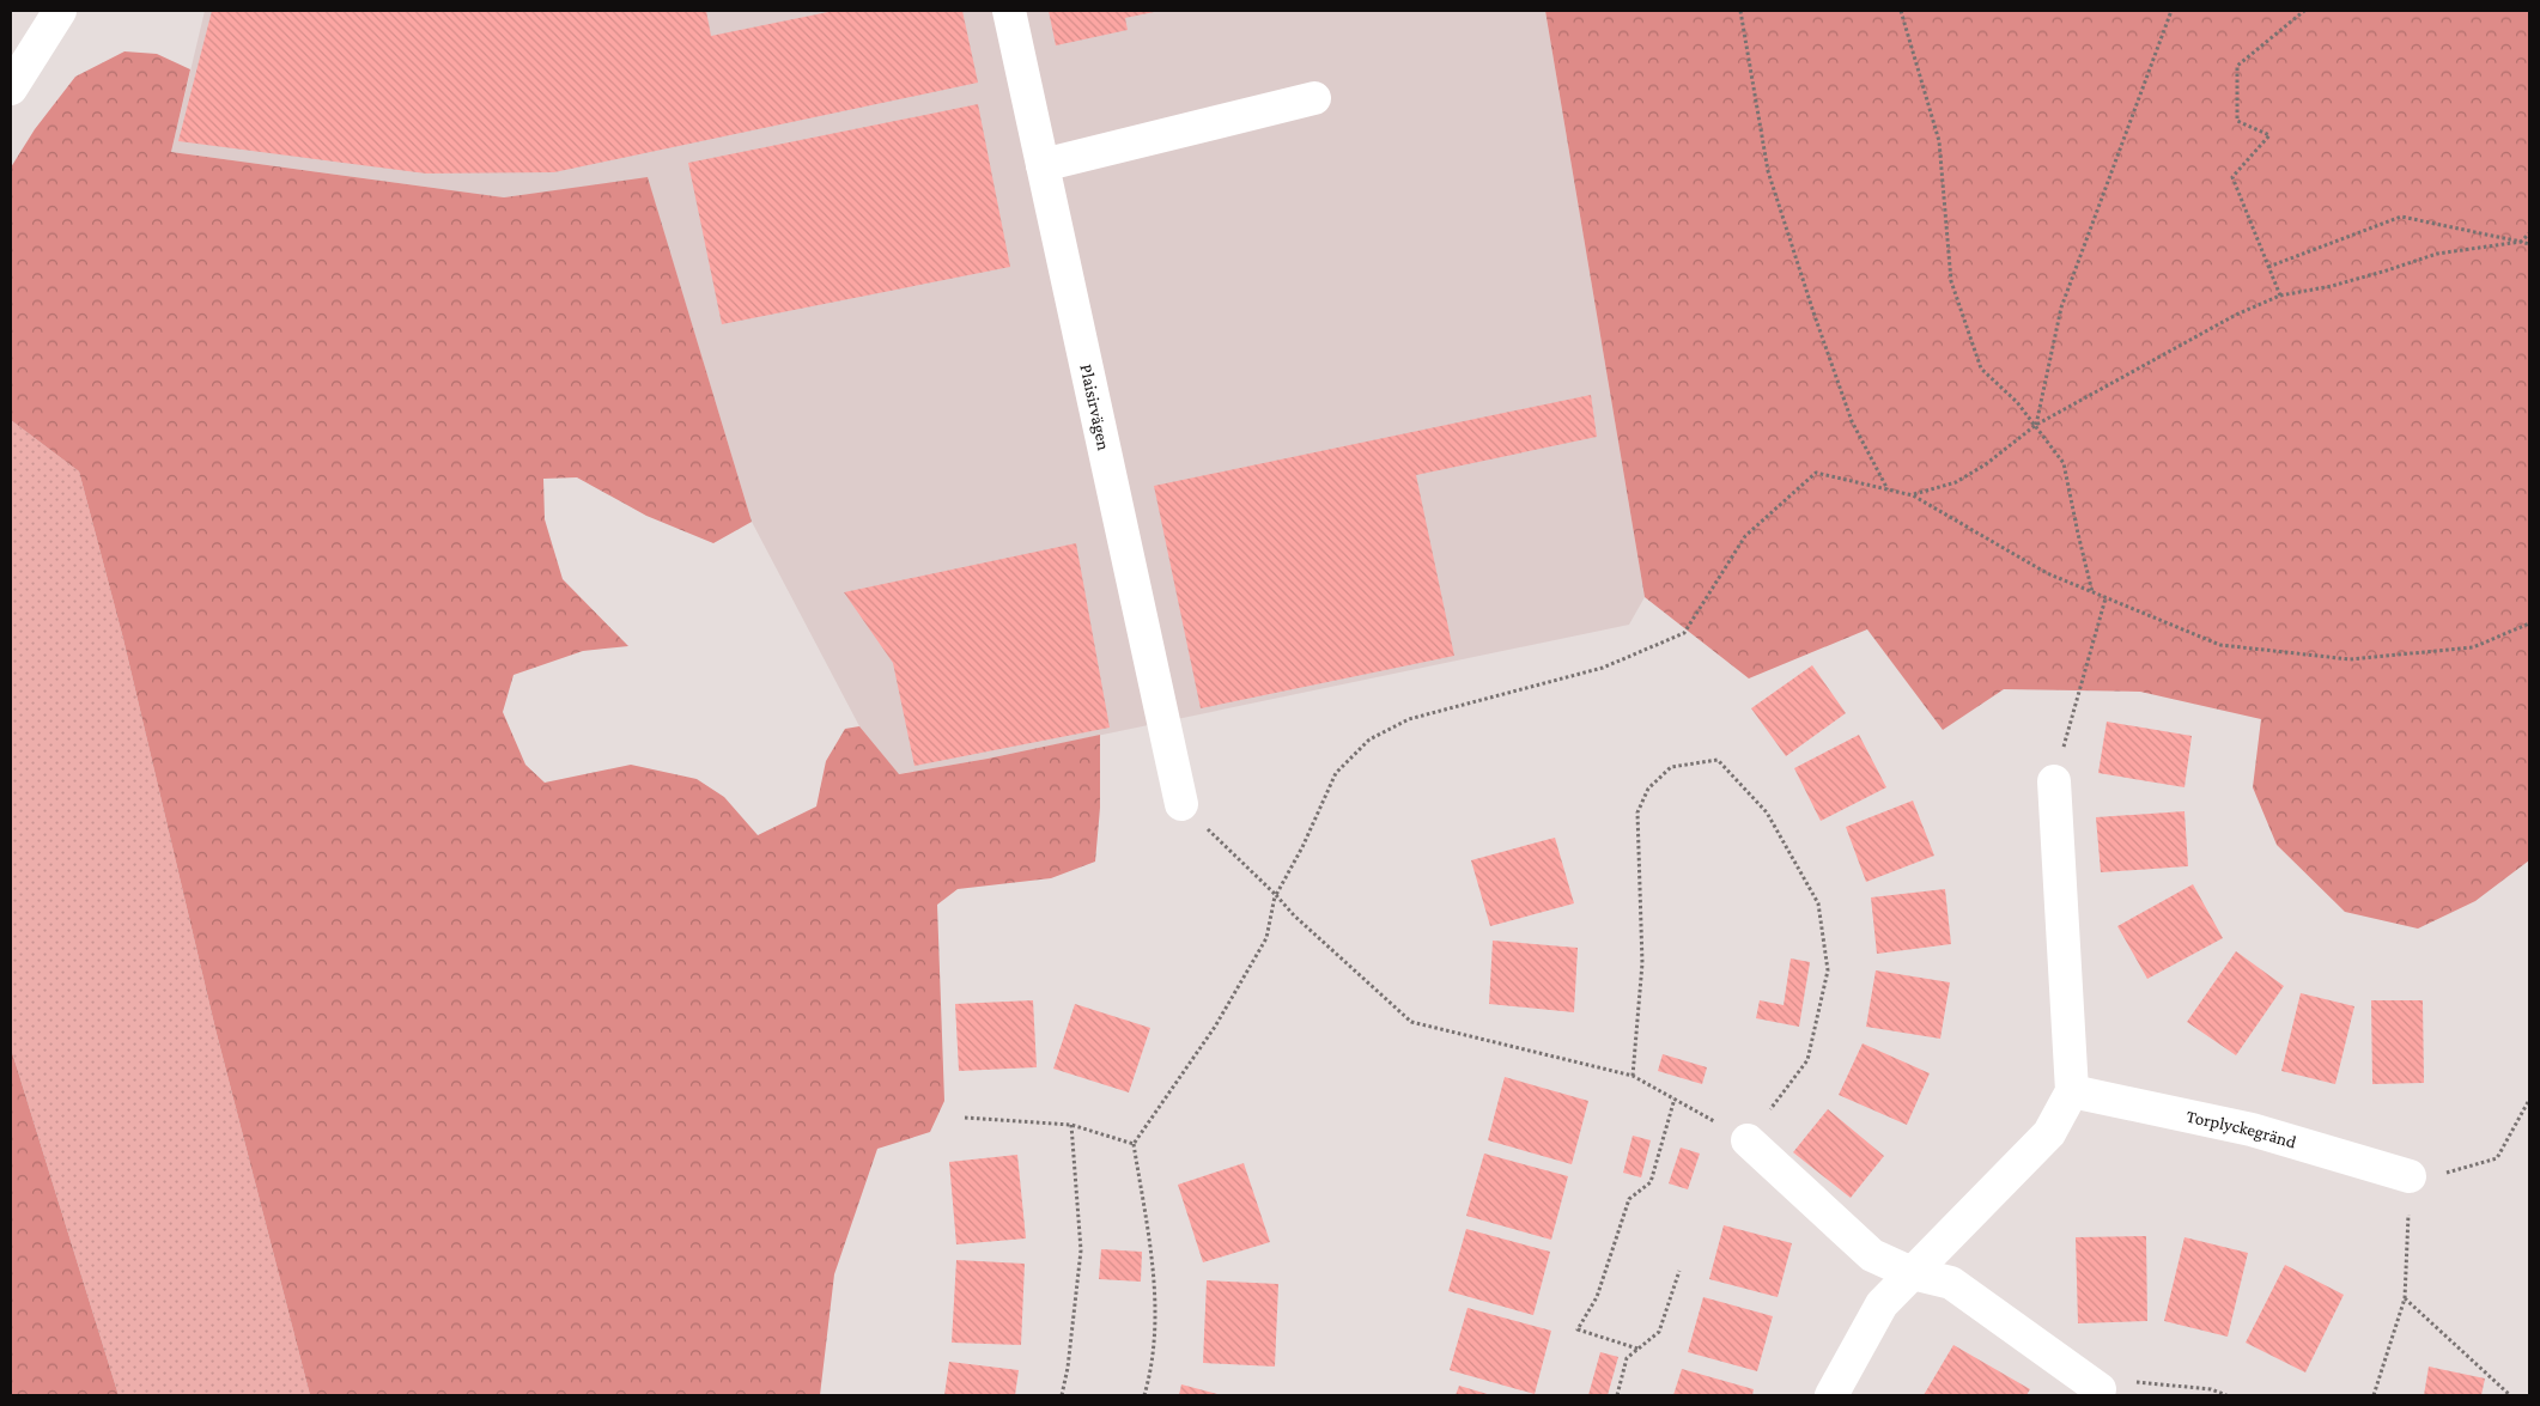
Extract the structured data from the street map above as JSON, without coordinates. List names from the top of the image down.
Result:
{
  "streets": {
    "street": ["Plaisirvägen", "Torplyckegränd"]
  }
}
